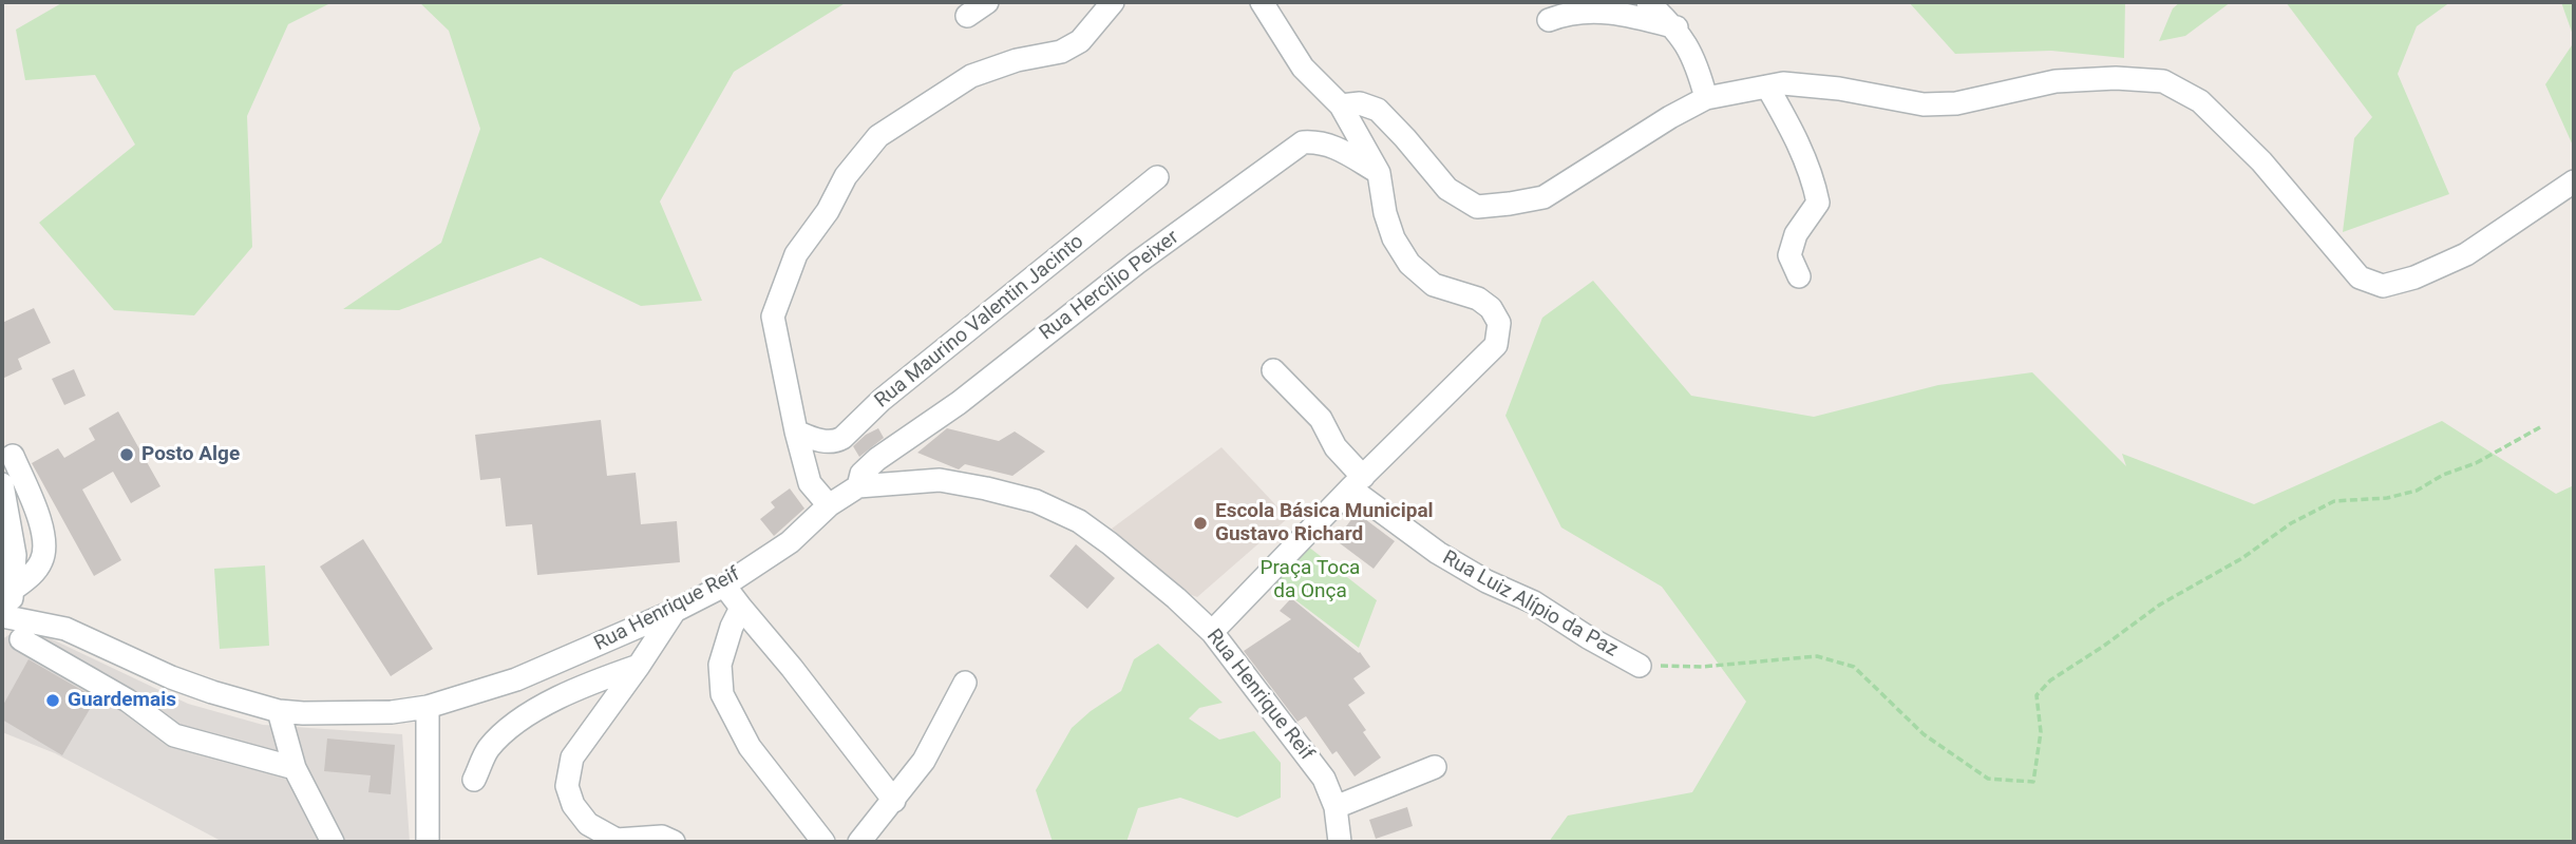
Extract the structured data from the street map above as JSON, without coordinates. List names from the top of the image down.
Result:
{
  "streets": {
    "street": [
      "Rua Hercílio Peixer",
      "Rua Maurino Valentin Jacinto",
      "Rua Luiz Alípio da Paz",
      "Rua Henrique Reif"
    ]
  },
  "crossings": [
    ["Rua Hercílio Peixer", "Rua Henrique Reif"]
  ],
  "parks": ["Praça Toca da Onça"],
  "places": ["Posto Alge", "Escola Básica Municipal Gustavo Richard", "Guardemais"]
}
